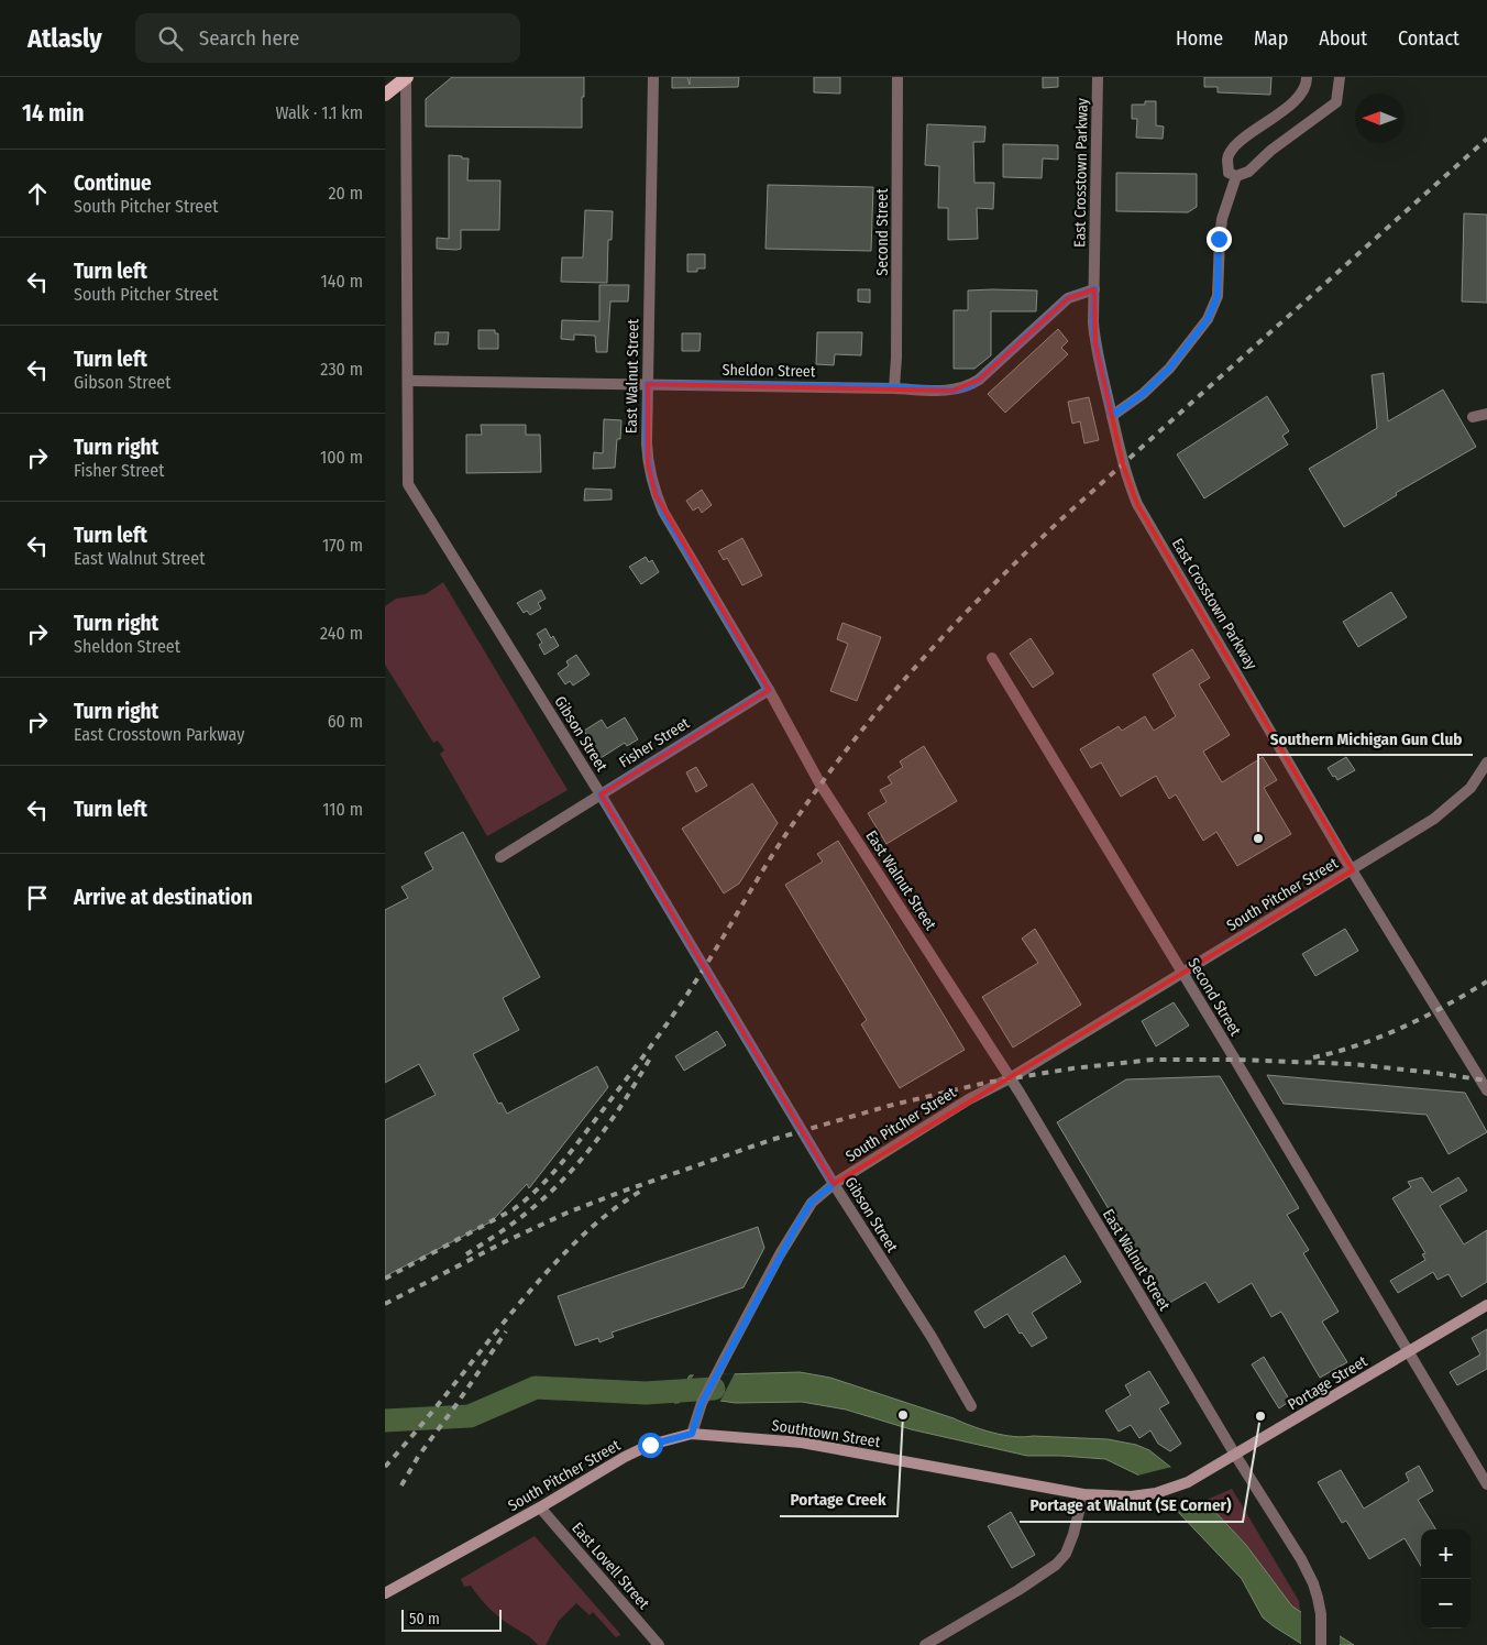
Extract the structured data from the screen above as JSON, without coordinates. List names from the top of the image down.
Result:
{
  "streets": {
    "main road": ["South Pitcher Street", "Portage Street", "Southtown Street"],
    "street": [
      "East Crosstown Parkway",
      "Second Street",
      "Sheldon Street",
      "East Walnut Street",
      "Gibson Street",
      "Fisher Street",
      "East Lovell Street"
    ]
  },
  "crossings": [
    ["East Crosstown Parkway", "Sheldon Street"],
    ["East Crosstown Parkway", "South Pitcher Street"],
    ["Second Street", "Sheldon Street"],
    ["Second Street", "South Pitcher Street"],
    ["Second Street", "Portage Street"],
    ["Sheldon Street", "East Walnut Street"],
    ["Sheldon Street", "Gibson Street"],
    ["East Walnut Street", "Fisher Street"],
    ["East Walnut Street", "South Pitcher Street"],
    ["East Walnut Street", "Portage Street"],
    ["Gibson Street", "Fisher Street"],
    ["Gibson Street", "South Pitcher Street"],
    ["South Pitcher Street", "Southtown Street"],
    ["South Pitcher Street", "East Lovell Street"],
    ["Portage Street", "Southtown Street"]
  ],
  "places": ["Southern Michigan Gun Club", "Portage Creek", "Portage at Walnut (SE Corner)"],
  "scale_bar": "50 m",
  "north": "left",
  "page": {
    "header": "Atlasly",
    "search": "Search here",
    "nav": [
      "Home",
      "Map",
      "About",
      "Contact"
    ],
    "heading": ["14 min", "Walk · 1.1 km"],
    "list": [
      ["Continue", "South Pitcher Street", "20 m"],
      ["Turn left", "South Pitcher Street", "140 m"],
      ["Turn left", "Gibson Street", "230 m"],
      ["Turn right", "Fisher Street", "100 m"],
      ["Turn left", "East Walnut Street", "170 m"],
      ["Turn right", "Sheldon Street", "240 m"],
      ["Turn right", "East Crosstown Parkway", "60 m"],
      ["Turn left", "110 m"],
      "Arrive at destination"
    ],
    "map_buttons": ["+", "−"],
    "scale": "50 m"
  }
}
